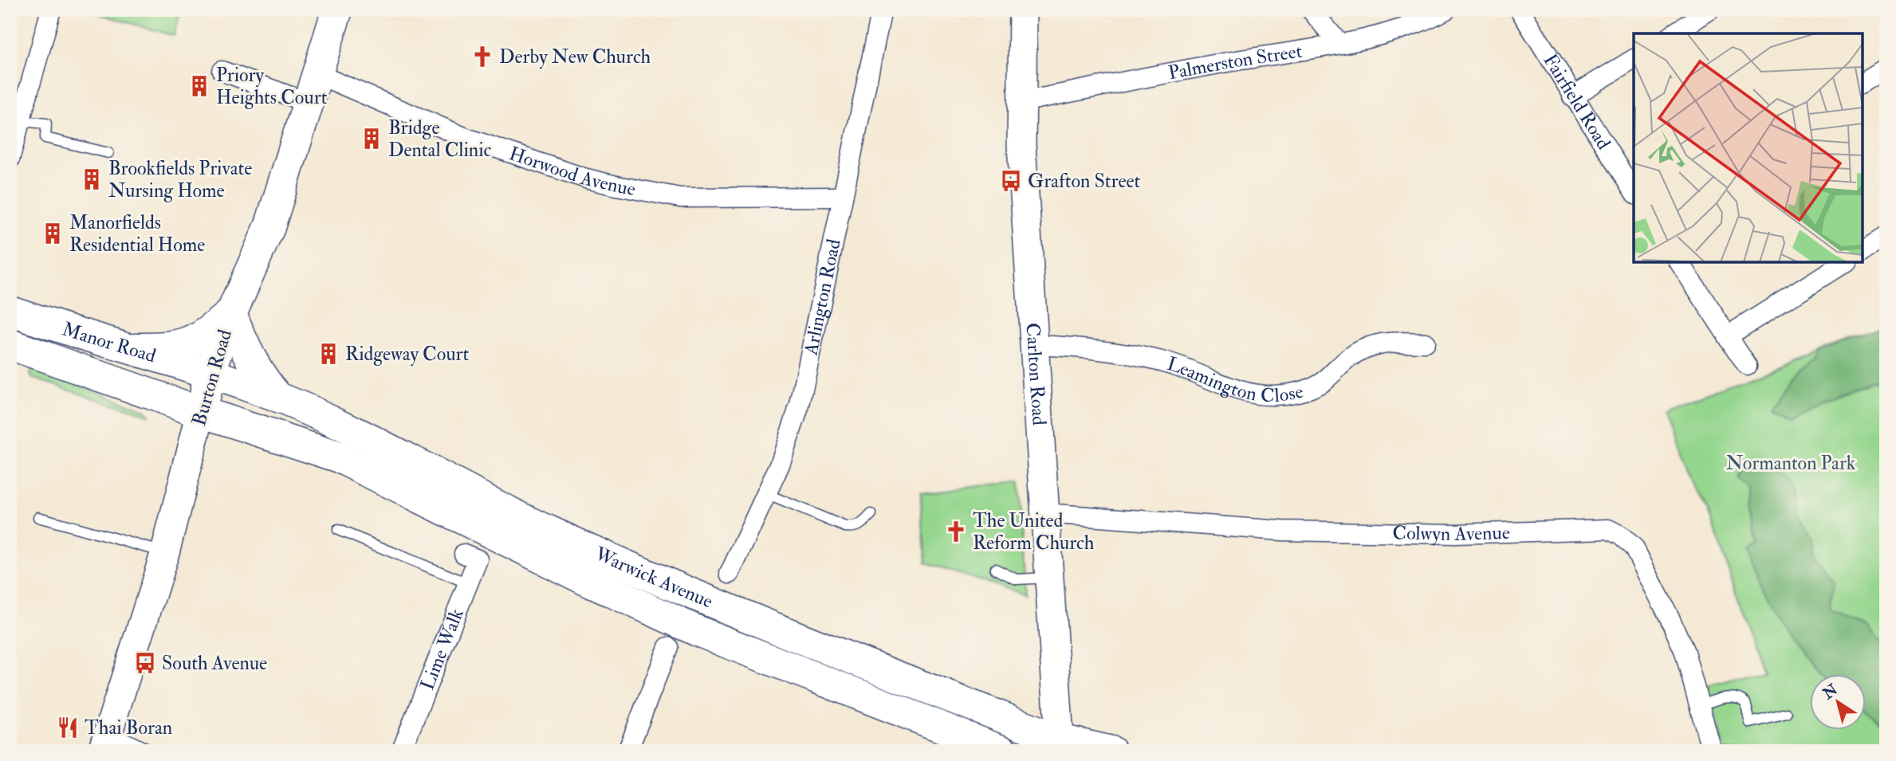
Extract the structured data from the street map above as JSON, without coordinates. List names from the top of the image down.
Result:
{
  "streets": {
    "main road": ["Manor Road", "Burton Road", "Warwick Avenue"],
    "street": [
      "Palmerston Street",
      "Fairfield Road",
      "Horwood Avenue",
      "Arlington Road",
      "Carlton Road",
      "Leamington Close",
      "Colwyn Avenue",
      "Lime Walk"
    ]
  },
  "crossings": [
    ["Palmerston Street", "Carlton Road"],
    ["Horwood Avenue", "Arlington Road"],
    ["Horwood Avenue", "Burton Road"],
    ["Manor Road", "Burton Road"],
    ["Manor Road", "Warwick Avenue"],
    ["Carlton Road", "Leamington Close"],
    ["Carlton Road", "Colwyn Avenue"],
    ["Carlton Road", "Warwick Avenue"],
    ["Burton Road", "Warwick Avenue"]
  ],
  "parks": ["Normanton Park"],
  "places": {
    "church": ["Derby New Church", "The United Reform Church"],
    "building": [
      "Priory Heights Court",
      "Bridge Dental Clinic",
      "Brookfields Private Nursing Home",
      "Manorfields Residential Home",
      "Ridgeway Court"
    ],
    "bus stop": ["Grafton Street", "South Avenue"],
    "restaurant": ["Thai Boran"]
  },
  "north": "top left"
}
